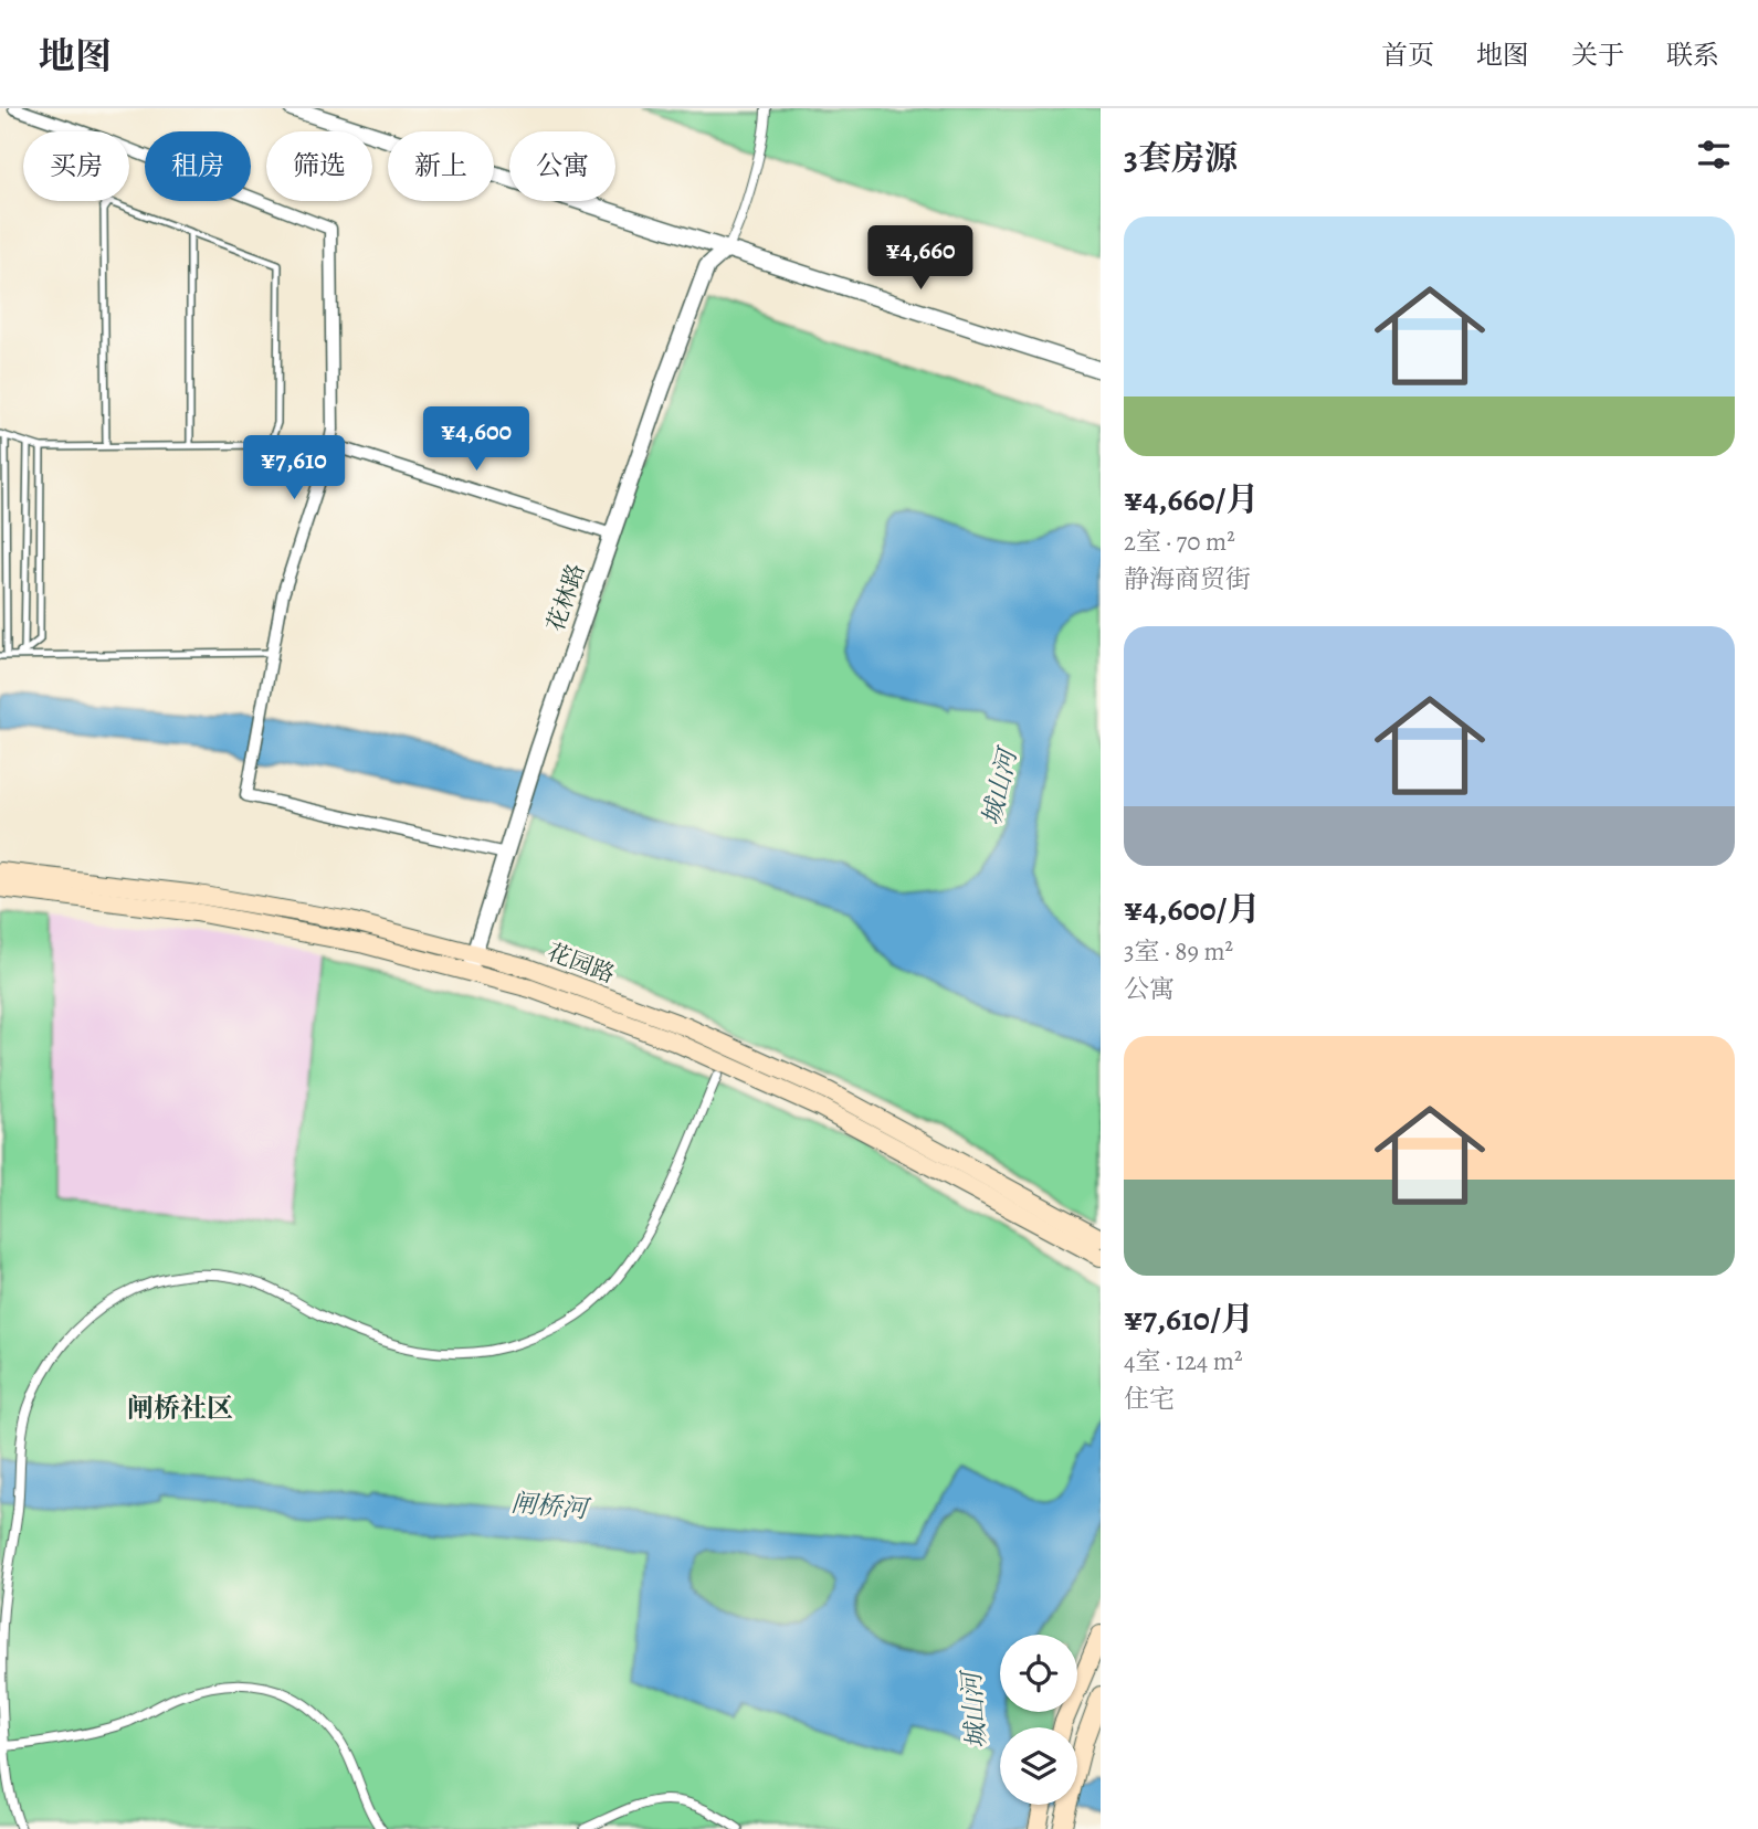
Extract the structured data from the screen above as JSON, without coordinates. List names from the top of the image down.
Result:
{
  "streets": {
    "main road": ["花园路"],
    "street": ["花林路"]
  },
  "crossings": [
    ["花林路", "花园路"]
  ],
  "districts": ["闸桥社区"],
  "water": ["城山河", "闸桥河"],
  "page": {
    "header": "地图",
    "nav": [
      "首页",
      "地图",
      "关于",
      "联系"
    ],
    "heading": "3套房源",
    "chip": [
      "买房",
      "租房",
      "筛选",
      "新上",
      "公寓"
    ],
    "list": [
      {
        "name": "¥4,660/月",
        "note": "2室 · 70 m² · 静海商贸街"
      },
      {
        "name": "¥4,600/月",
        "note": "3室 · 89 m² · 公寓"
      },
      {
        "name": "¥7,610/月",
        "note": "4室 · 124 m² · 住宅"
      }
    ],
    "price": ["¥4,660", "¥4,600", "¥7,610"]
  }
}
